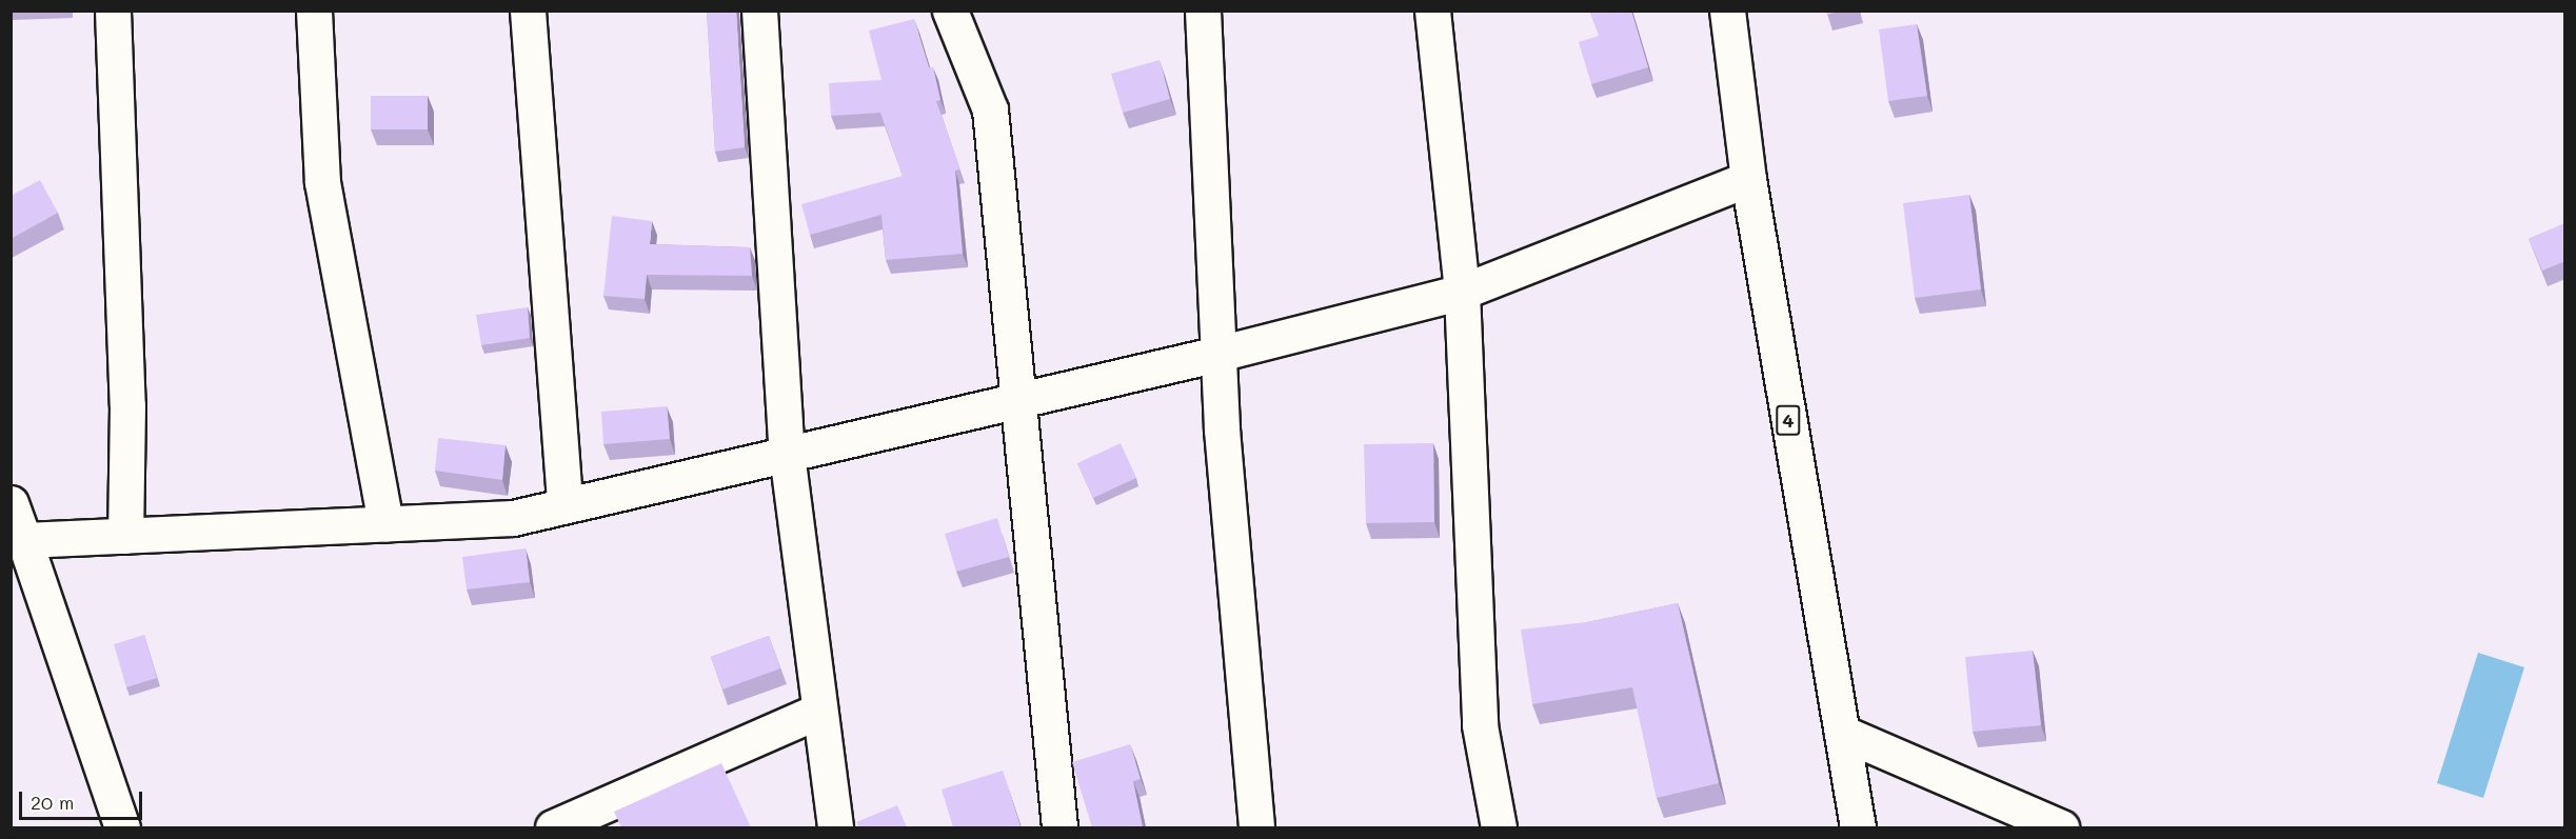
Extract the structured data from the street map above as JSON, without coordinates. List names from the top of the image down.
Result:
{
  "streets": {
    "main road": ["4"]
  },
  "scale_bar": "20 m"
}
